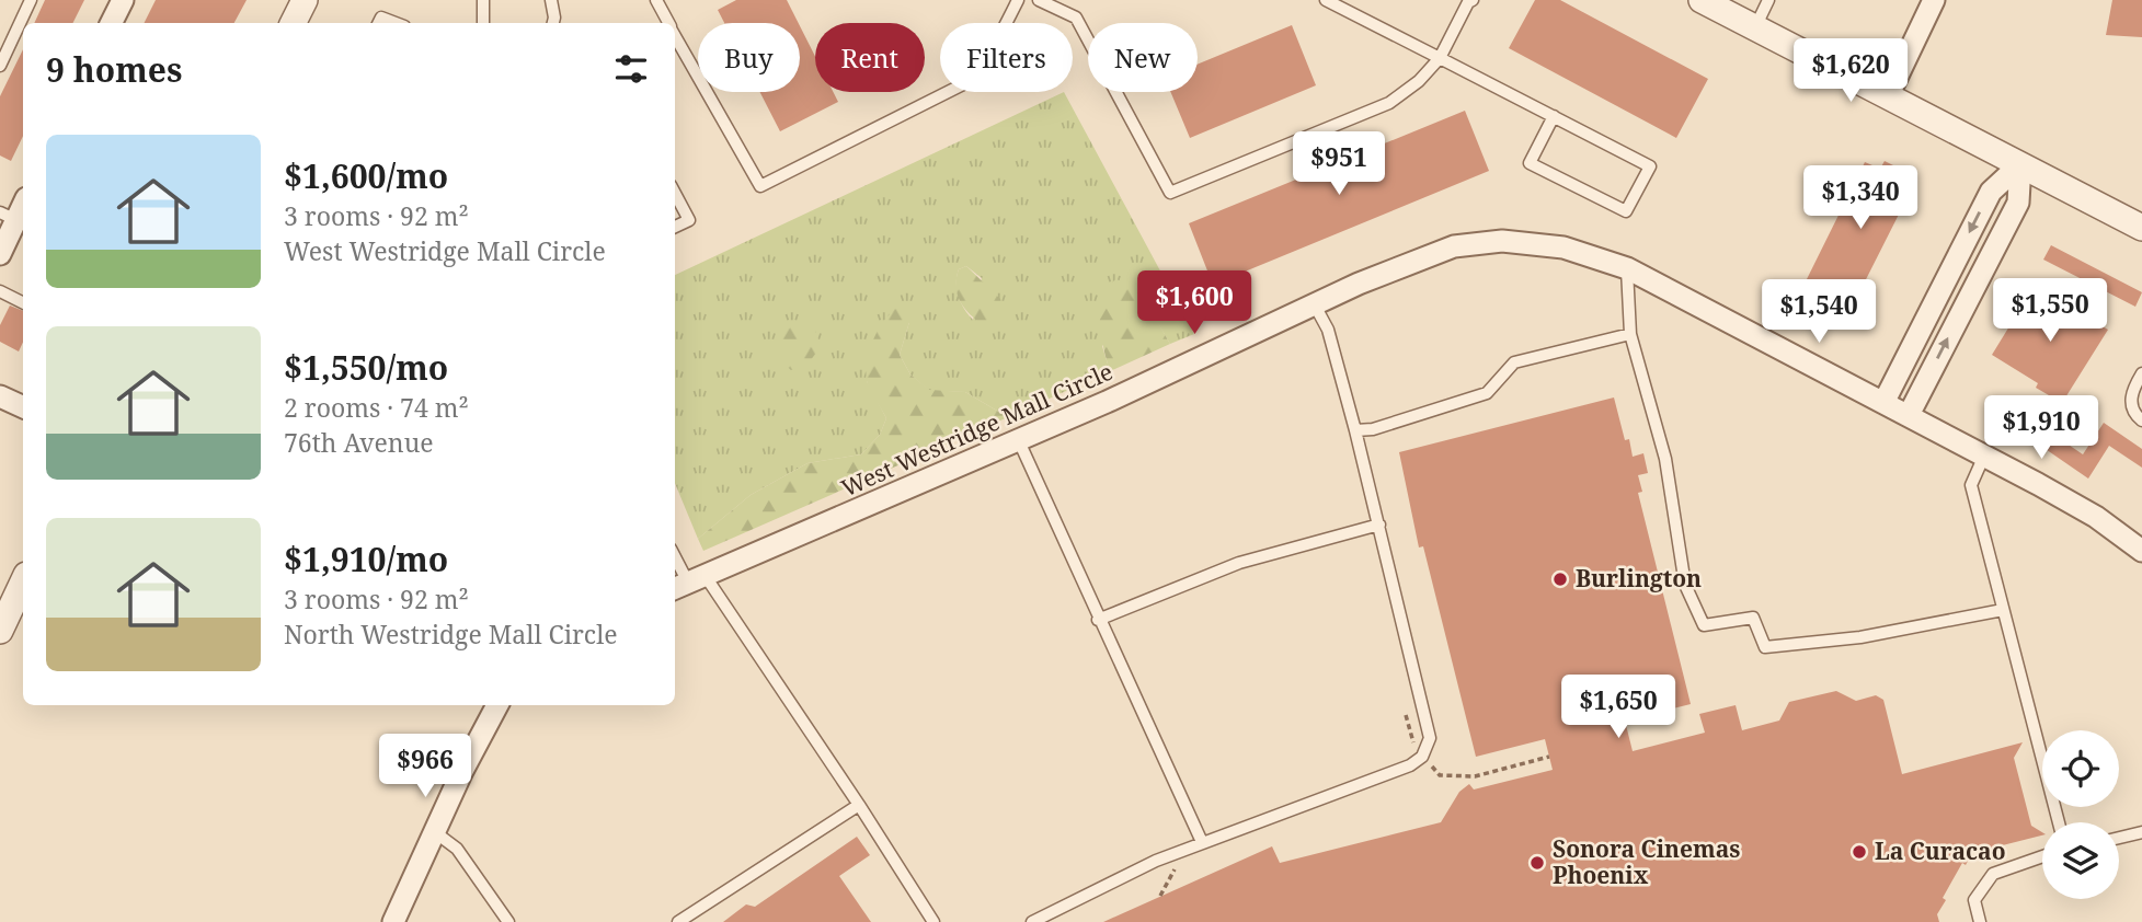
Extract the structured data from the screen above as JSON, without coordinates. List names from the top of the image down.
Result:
{
  "streets": {
    "street": ["West Westridge Mall Circle"]
  },
  "places": ["Burlington", "La Curacao", "Sonora Cinemas Phoenix"],
  "page": {
    "chip": [
      "Buy",
      "Rent",
      "Filters",
      "New"
    ],
    "heading": "9 homes",
    "price": [
      "$1,620",
      "$951",
      "$1,340",
      "$1,600",
      "$1,550",
      "$1,540",
      "$1,910",
      "$1,650",
      "$966"
    ],
    "list": [
      {
        "name": "$1,600/mo",
        "note": "3 rooms · 92 m² · West Westridge Mall Circle"
      },
      {
        "name": "$1,550/mo",
        "note": "2 rooms · 74 m² · 76th Avenue"
      },
      {
        "name": "$1,910/mo",
        "note": "3 rooms · 92 m² · North Westridge Mall Circle"
      }
    ]
  }
}
